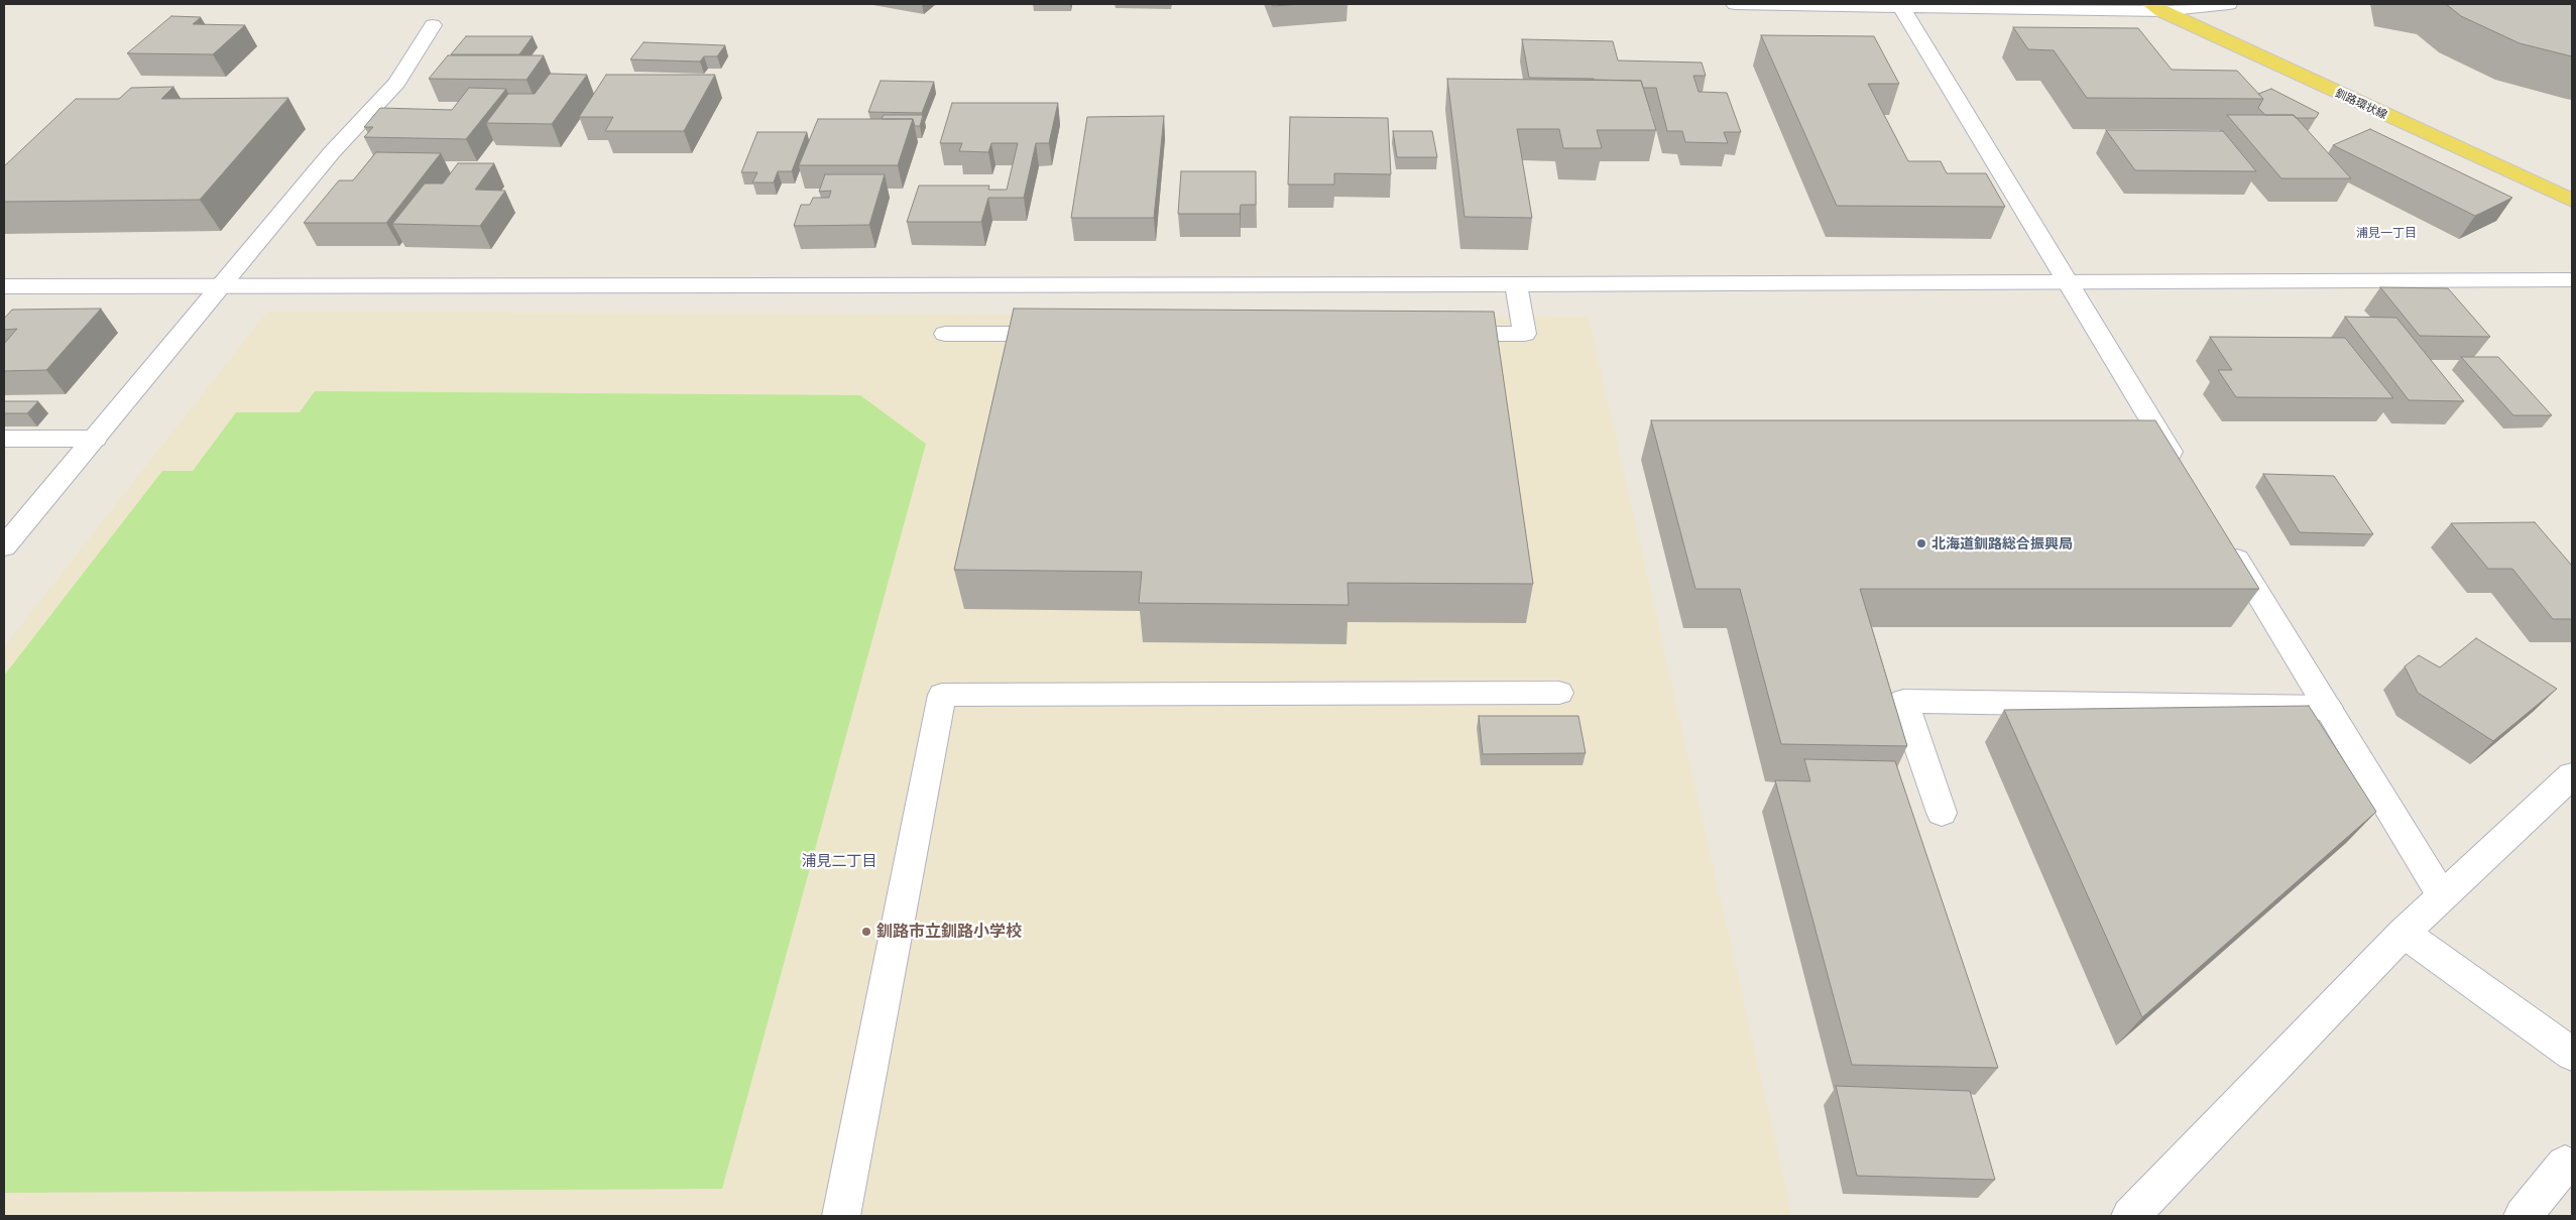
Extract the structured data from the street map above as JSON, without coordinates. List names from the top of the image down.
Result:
{
  "streets": {
    "main road": ["釧路環状線"]
  },
  "districts": ["浦見一丁目", "浦見二丁目"],
  "places": ["北海道釧路総合振興局", "釧路市立釧路小学校"]
}
